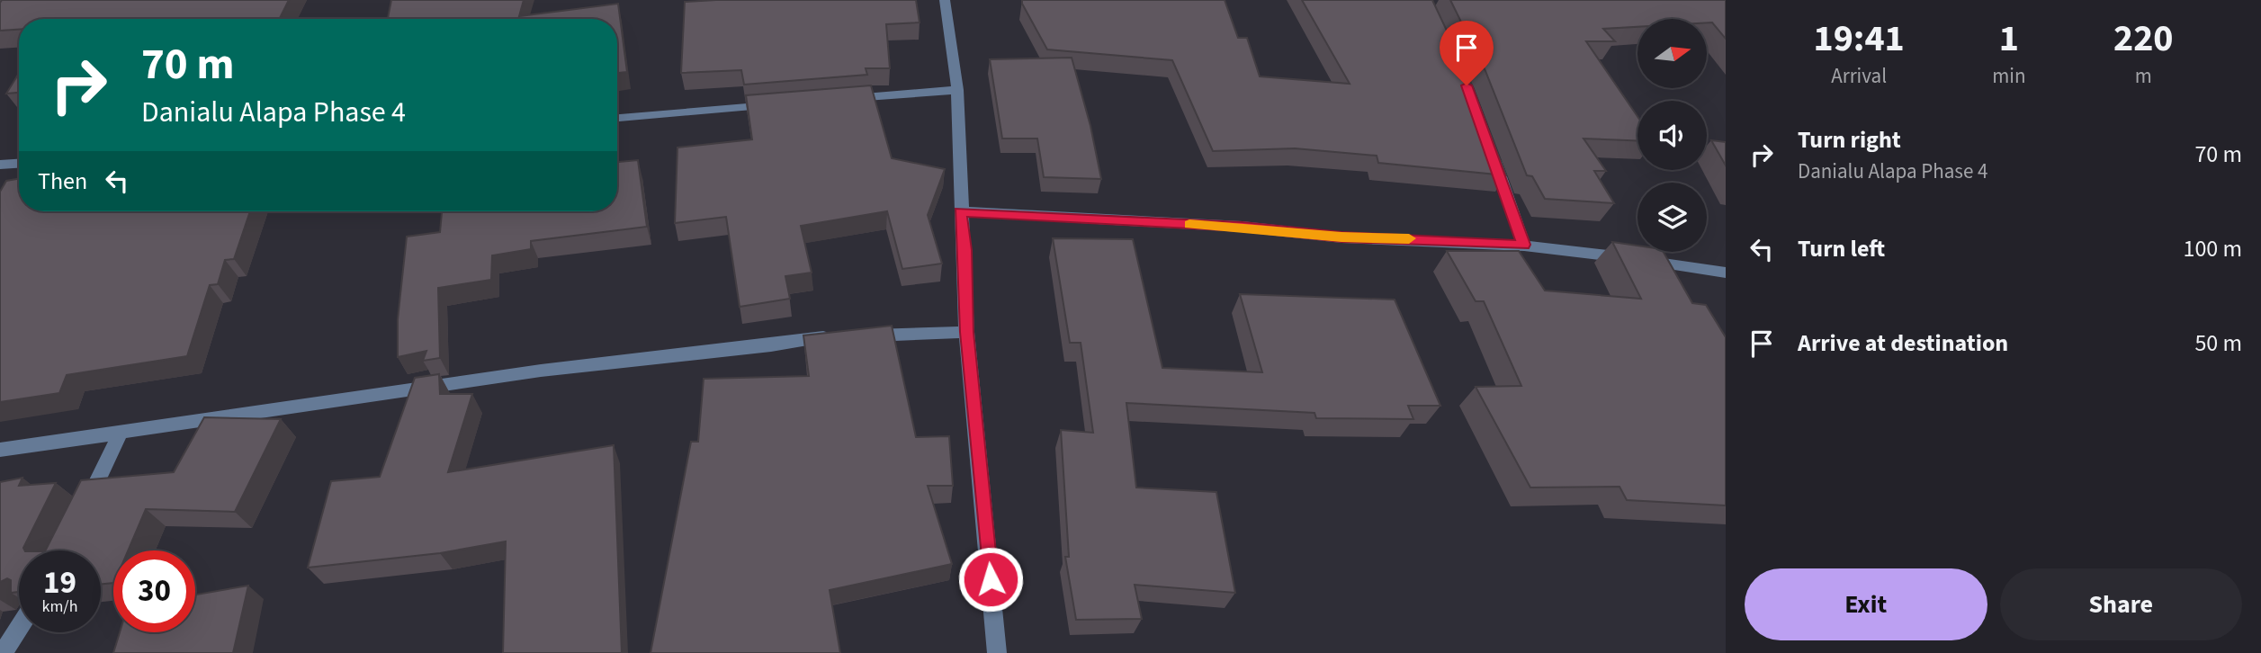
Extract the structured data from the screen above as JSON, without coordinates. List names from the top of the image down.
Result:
{
  "north": "right",
  "page": {
    "eta": [
      "19:41",
      "Arrival",
      "1",
      "min",
      "220",
      "m"
    ],
    "turn": ["70 m", "Danialu Alapa Phase 4"],
    "list": [
      {
        "name": "Turn right",
        "note": "Danialu Alapa Phase 4",
        "value": "70 m"
      },
      {
        "name": "Turn left",
        "value": "100 m"
      },
      {
        "name": "Arrive at destination",
        "value": "50 m"
      }
    ],
    "then": "Then",
    "speed": "19 km/h",
    "limit": "30",
    "buttons": ["Exit", "Share"]
  }
}
